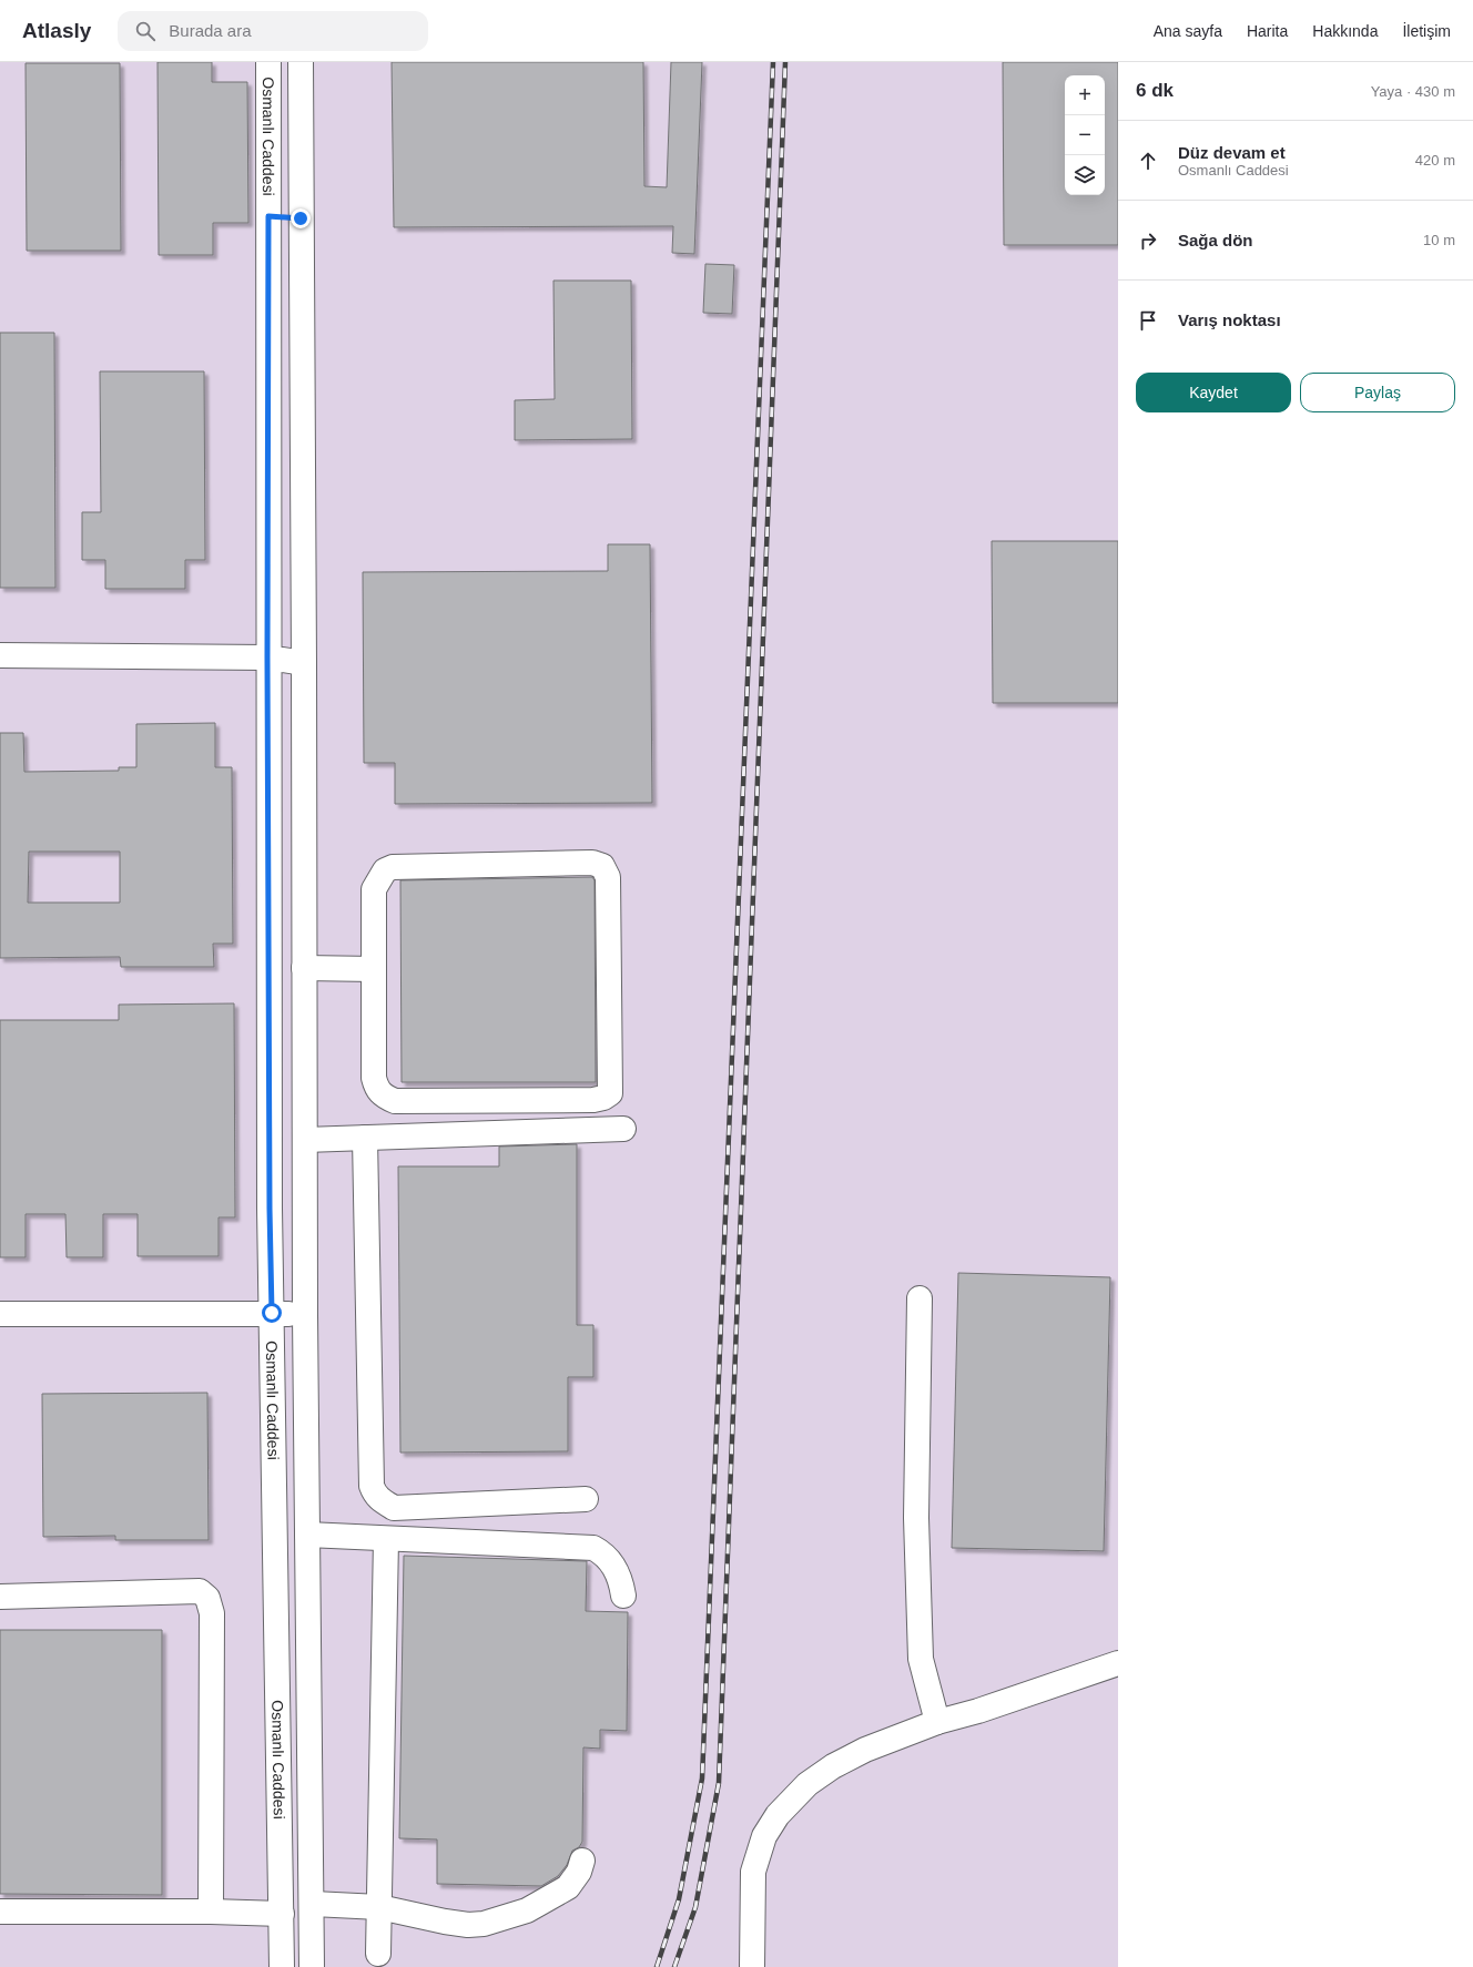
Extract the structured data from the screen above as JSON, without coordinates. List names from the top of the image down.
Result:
{
  "streets": {
    "street": ["Osmanlı Caddesi"]
  },
  "page": {
    "header": "Atlasly",
    "search": "Burada ara",
    "nav": [
      "Ana sayfa",
      "Harita",
      "Hakkında",
      "İletişim"
    ],
    "heading": ["6 dk", "Yaya · 430 m"],
    "map_buttons": ["+", "−"],
    "list": [
      ["Düz devam et", "Osmanlı Caddesi", "420 m"],
      ["Sağa dön", "10 m"],
      "Varış noktası"
    ],
    "buttons": ["Kaydet", "Paylaş"]
  }
}
